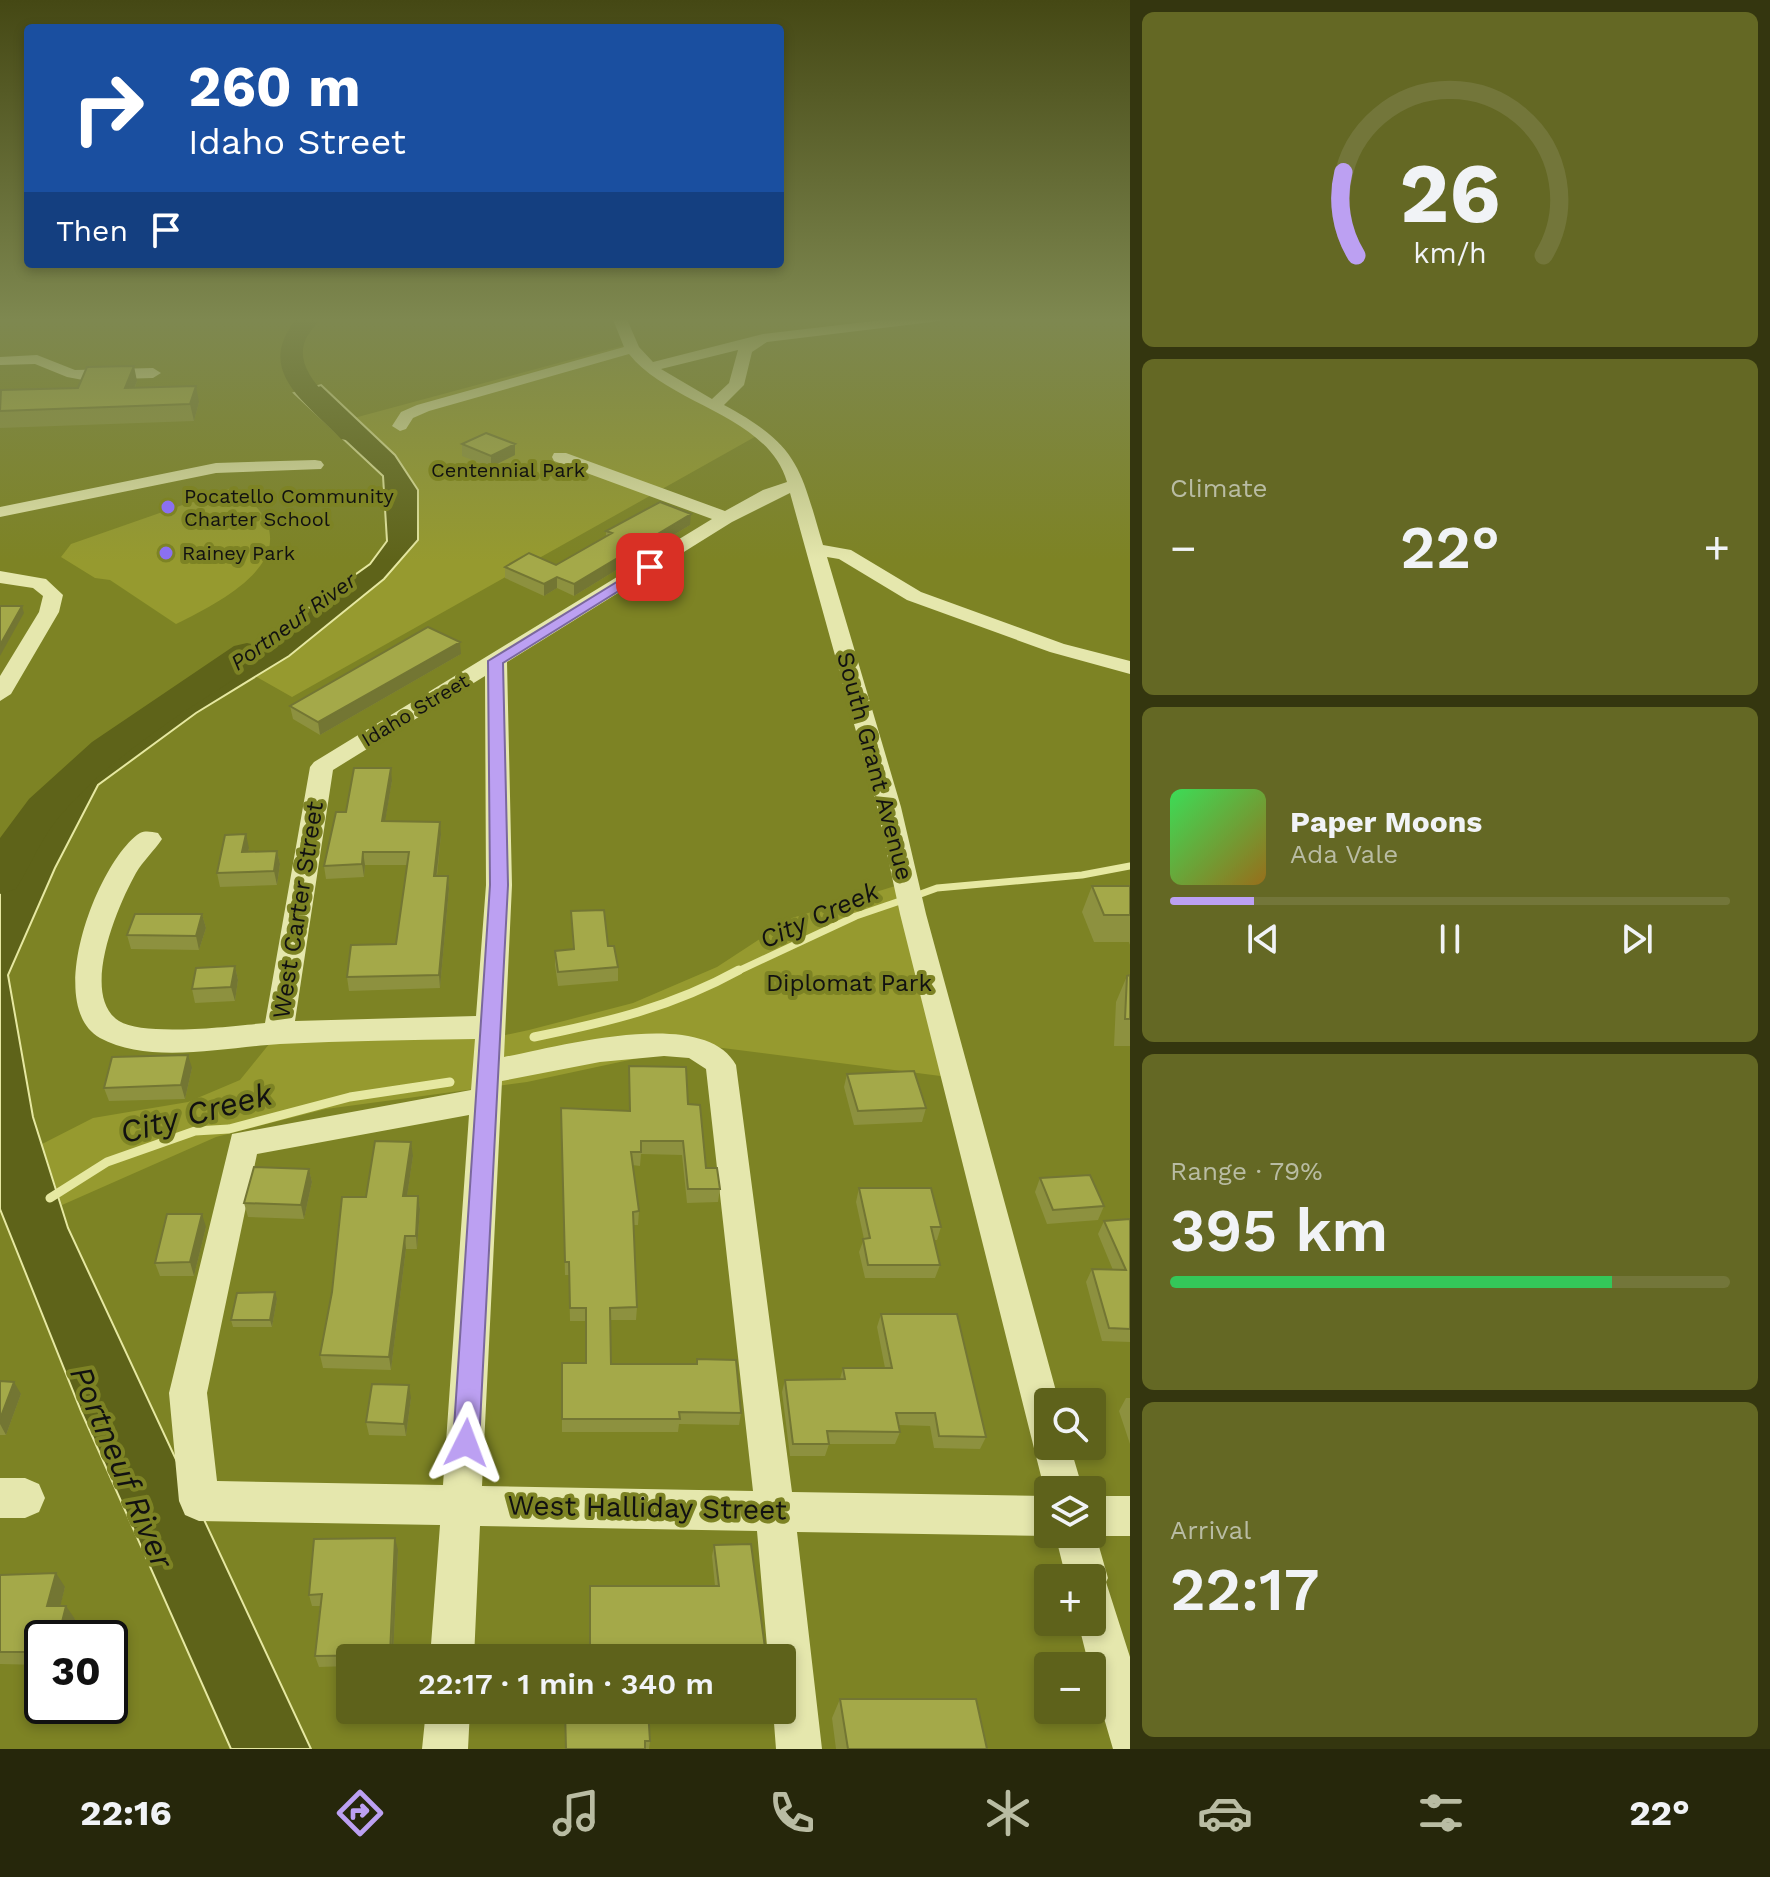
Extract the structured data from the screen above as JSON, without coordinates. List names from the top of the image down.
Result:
{
  "streets": {
    "street": [
      "Idaho Street",
      "South Grant Avenue",
      "West Carter Street",
      "West Halliday Street"
    ]
  },
  "crossings": [
    ["Idaho Street", "South Grant Avenue"],
    ["Idaho Street", "West Carter Street"]
  ],
  "water": ["Portneuf River", "City Creek"],
  "parks": ["Centennial Park", "Diplomat Park"],
  "places": ["Pocatello Community Charter School", "Rainey Park"],
  "page": {
    "turn": ["260 m", "Idaho Street"],
    "then": "Then",
    "tile": [
      "Climate",
      ["Range · 79%", "395 km"],
      ["Arrival", "22:17"]
    ],
    "heat": ["−", "22°", "+"],
    "song": ["Paper Moons", "Ada Vale"],
    "map_buttons": ["+", "−"],
    "limit": "30",
    "trip": "22:17 · 1 min · 340 m",
    "tabs": ["22:16", "22°"],
    "gauge": ["26", "km/h"]
  }
}
